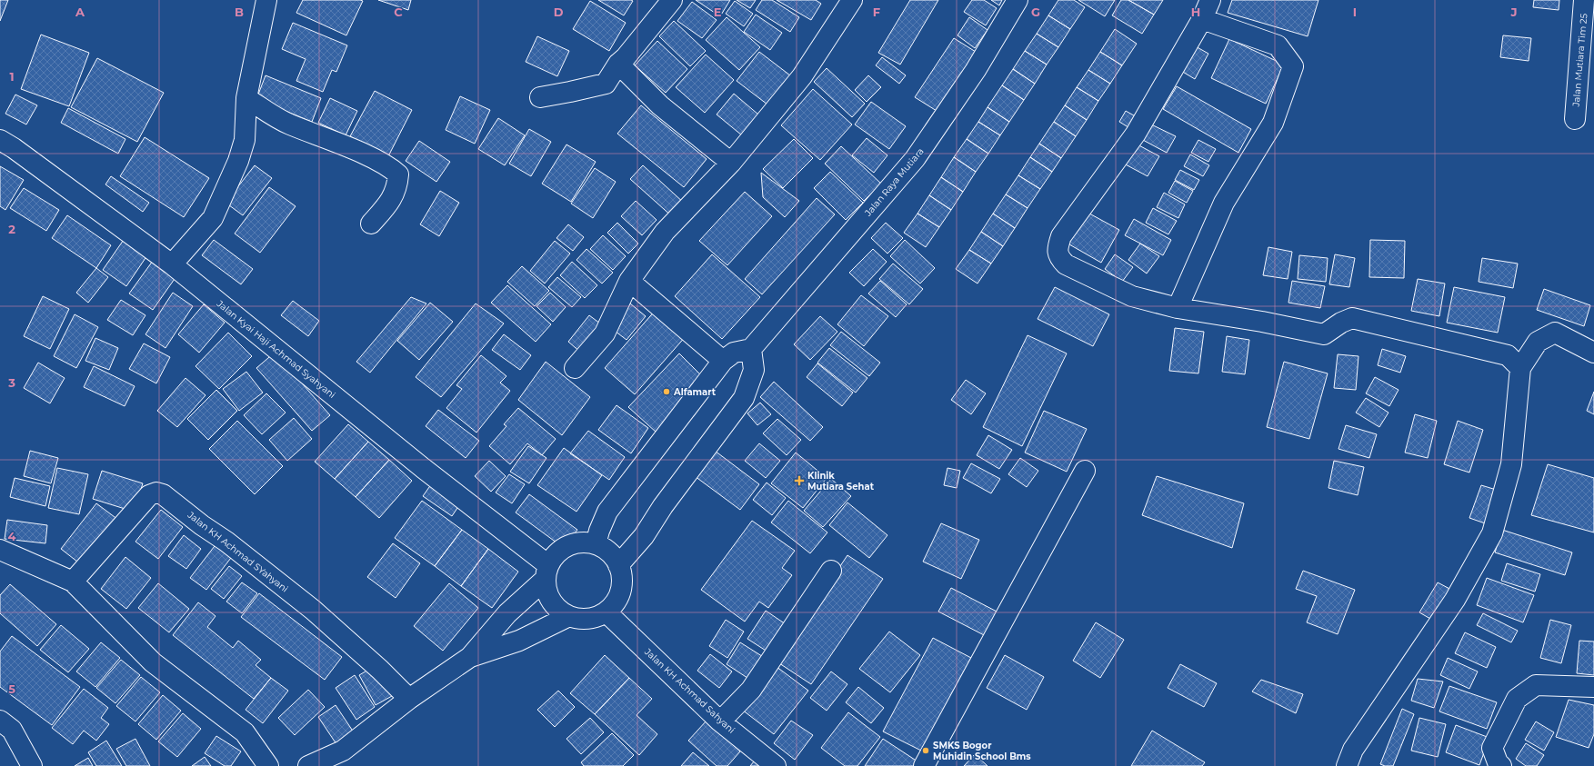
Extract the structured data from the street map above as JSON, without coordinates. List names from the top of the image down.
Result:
{
  "streets": {
    "street": [
      "Jalan Mutiara Tim 25",
      "Jalan Raya Mutiara",
      "Jalan Kyai Haji Achmad Syahyani",
      "Jalan KH Achmad SYahyani",
      "Jalan KH Achmad Sahyani"
    ]
  },
  "crossings": [
    ["Jalan Kyai Haji Achmad Syahyani", "Jalan KH Achmad Sahyani"]
  ],
  "places": {
    "other": ["Alfamart", "SMKS Bogor Muhidin School Bms"],
    "health": ["Klinik Mutiara Sehat"]
  },
  "grid": {
    "columns": [
      "A",
      "B",
      "C",
      "D",
      "E",
      "F",
      "G",
      "H",
      "I",
      "J"
    ],
    "rows": [
      "1",
      "2",
      "3",
      "4",
      "5"
    ]
  }
}
